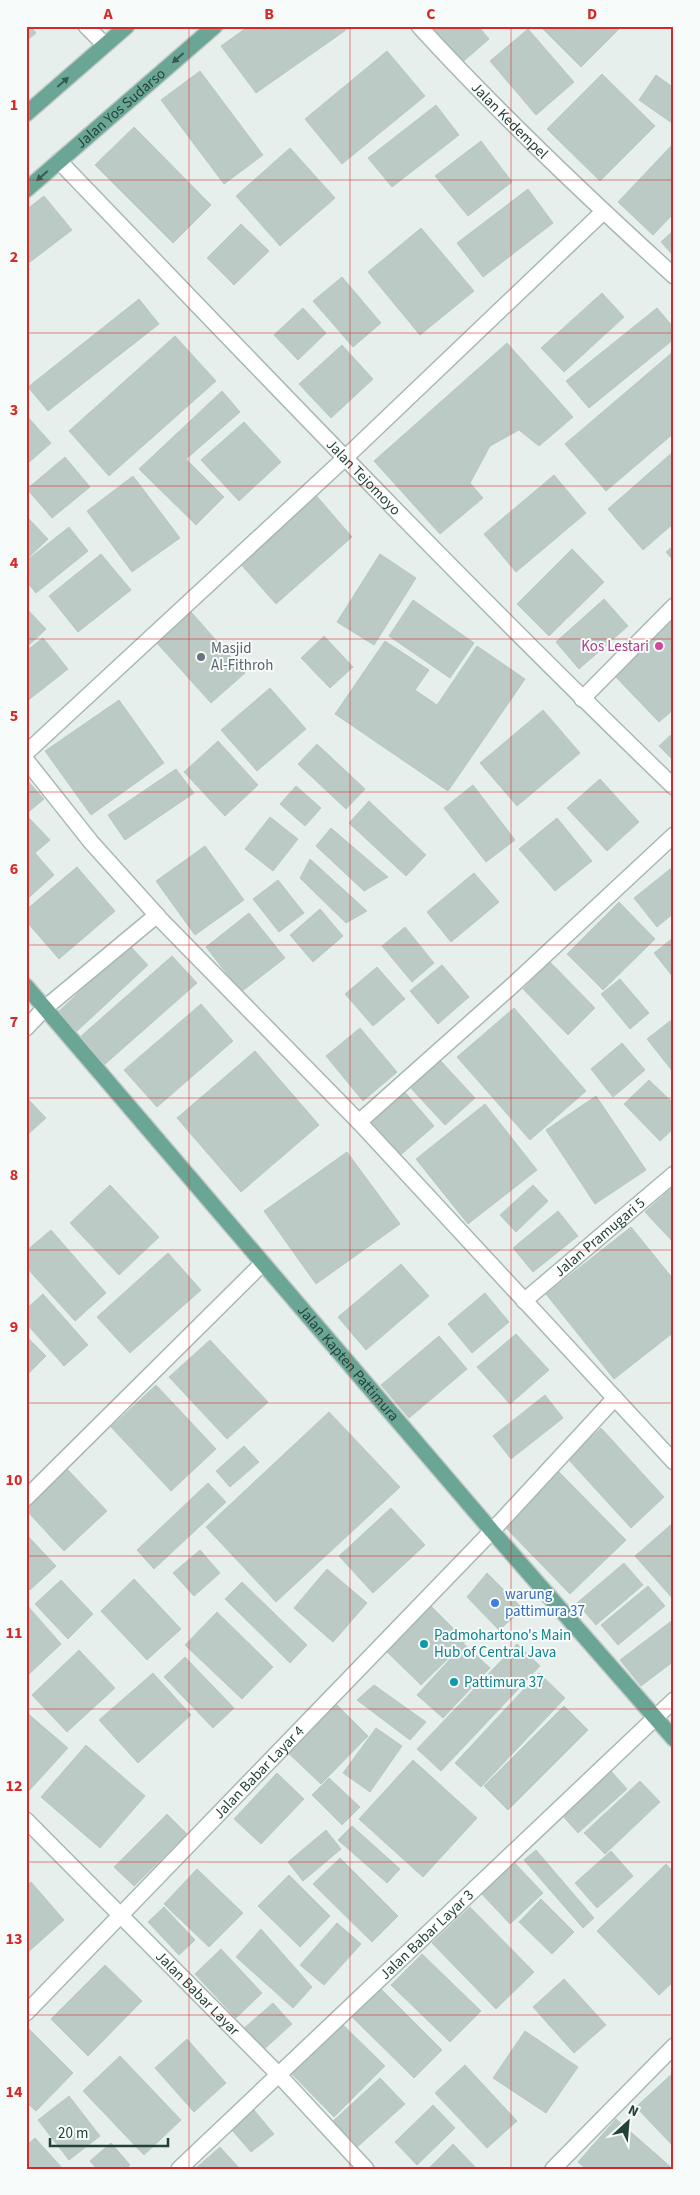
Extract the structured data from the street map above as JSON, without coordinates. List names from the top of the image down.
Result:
{
  "streets": {
    "main road": ["Jalan Yos Sudarso", "Jalan Kapten Pattimura"],
    "street": [
      "Jalan Kedempel",
      "Jalan Tejomoyo",
      "Jalan Pramugari 5",
      "Jalan Babar Layar 4",
      "Jalan Babar Layar 3",
      "Jalan Babar Layar"
    ]
  },
  "crossings": [
    ["Jalan Yos Sudarso", "Jalan Tejomoyo"],
    ["Jalan Kapten Pattimura", "Jalan Babar Layar 4"],
    ["Jalan Kapten Pattimura", "Jalan Babar Layar 3"],
    ["Jalan Babar Layar 4", "Jalan Babar Layar"],
    ["Jalan Babar Layar 3", "Jalan Babar Layar"]
  ],
  "places": [
    "Kos Lestari",
    "Masjid Al-Fithroh",
    "warung pattimura 37",
    "Padmohartono's Main Hub of Central Java",
    "Pattimura 37"
  ],
  "scale_bar": "20 m",
  "north": "top right",
  "grid": {
    "columns": [
      "A",
      "B",
      "C",
      "D"
    ],
    "rows": [
      "1",
      "2",
      "3",
      "4",
      "5",
      "6",
      "7",
      "8",
      "9",
      "10",
      "11",
      "12",
      "13",
      "14"
    ]
  }
}
